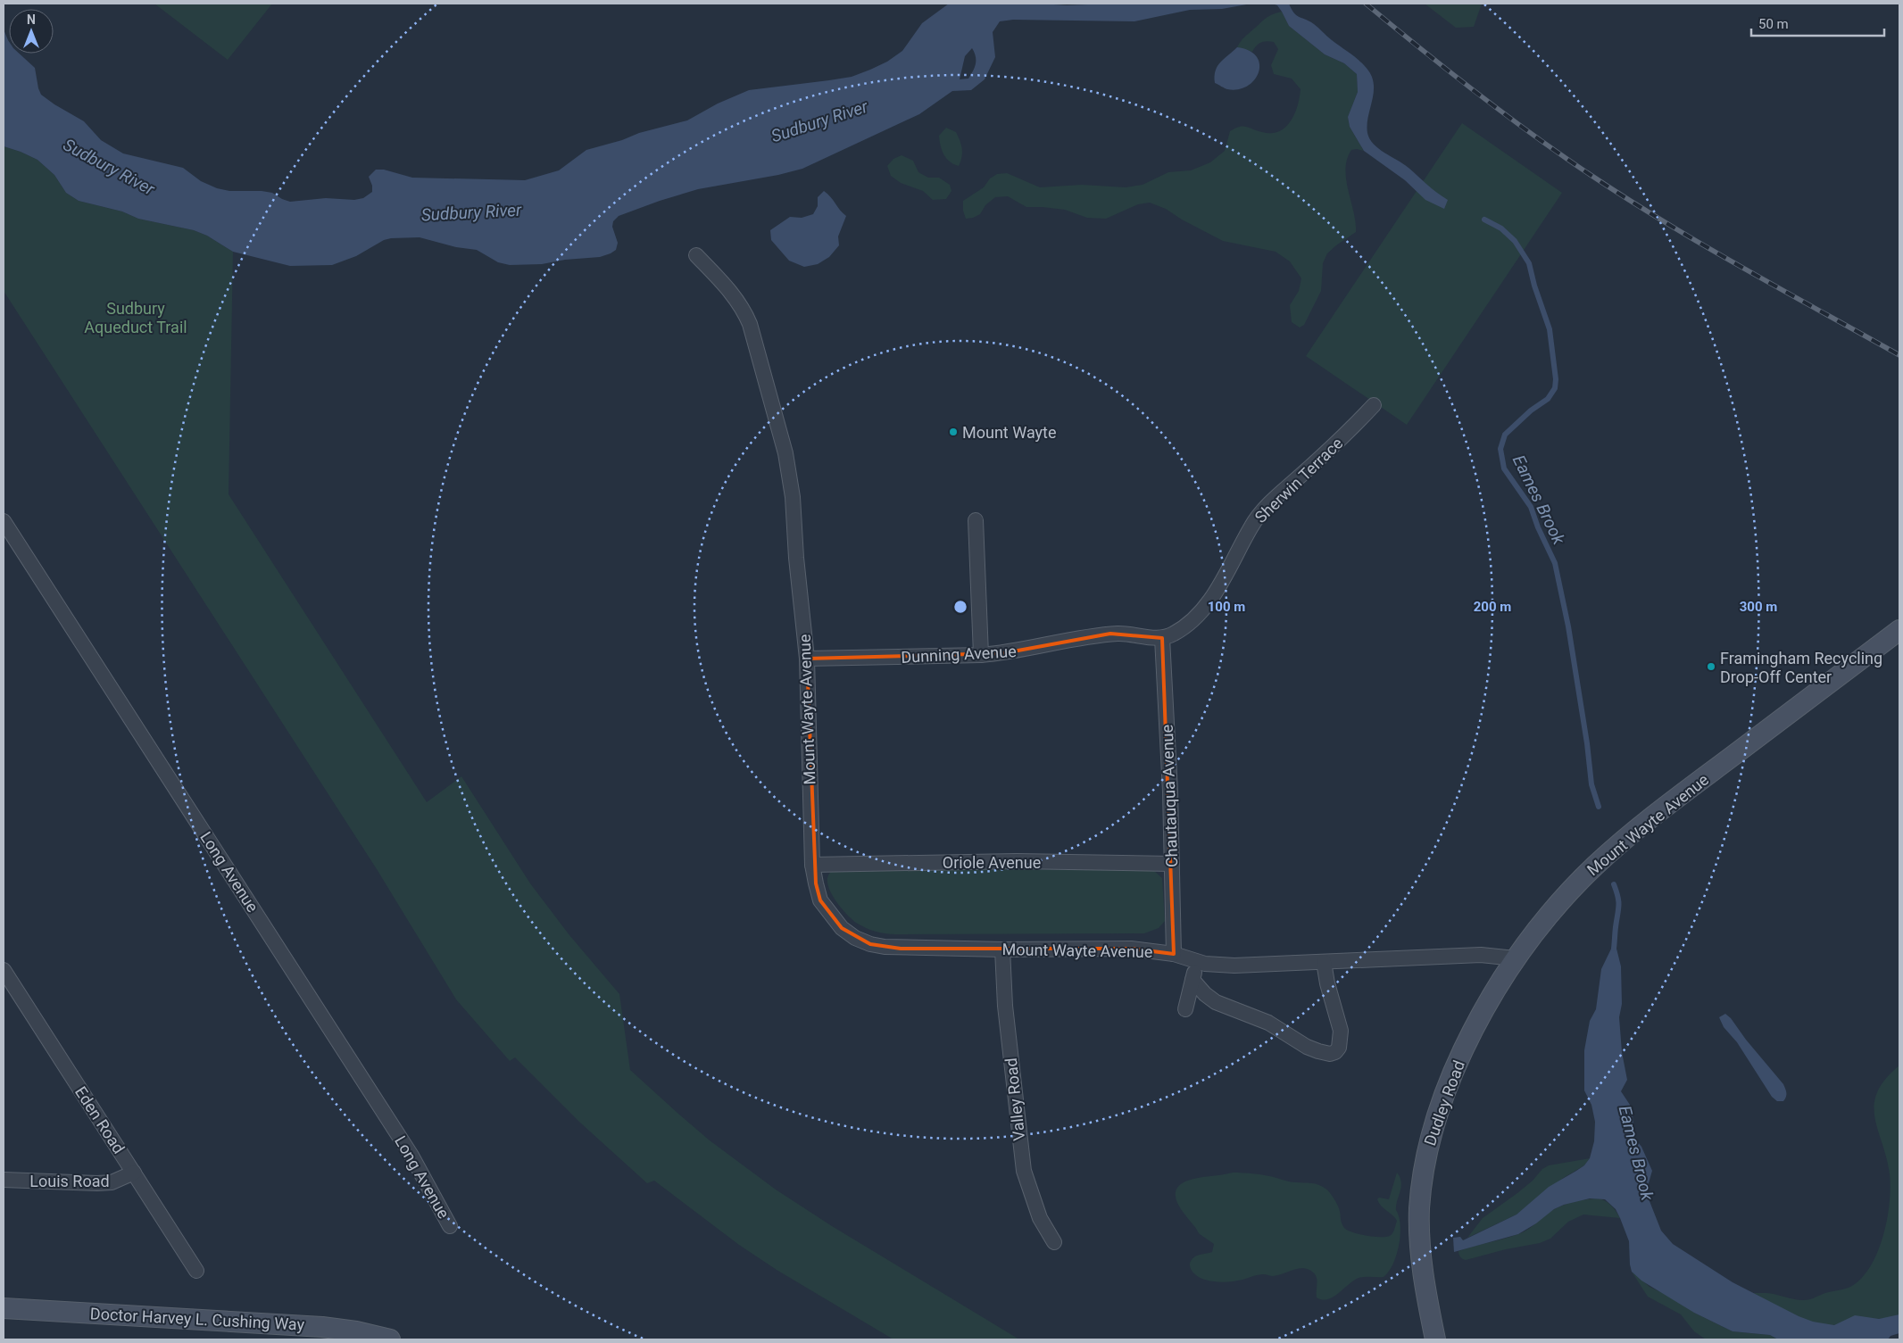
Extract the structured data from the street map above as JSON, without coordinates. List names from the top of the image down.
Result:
{
  "streets": {
    "street": [
      "Sherwin Terrace",
      "Dunning Avenue",
      "Mount Wayte Avenue",
      "Chautauqua Avenue",
      "Oriole Avenue",
      "Long Avenue",
      "Valley Road",
      "Dudley Road",
      "Eden Road",
      "Louis Road",
      "Doctor Harvey L. Cushing Way"
    ]
  },
  "crossings": [
    ["Sherwin Terrace", "Dunning Avenue"],
    ["Sherwin Terrace", "Chautauqua Avenue"],
    ["Dunning Avenue", "Mount Wayte Avenue"],
    ["Dunning Avenue", "Chautauqua Avenue"],
    ["Mount Wayte Avenue", "Chautauqua Avenue"],
    ["Mount Wayte Avenue", "Oriole Avenue"],
    ["Mount Wayte Avenue", "Valley Road"],
    ["Mount Wayte Avenue", "Dudley Road"],
    ["Chautauqua Avenue", "Oriole Avenue"],
    ["Eden Road", "Louis Road"]
  ],
  "water": ["Sudbury River", "Eames Brook"],
  "parks": ["Sudbury Aqueduct Trail"],
  "places": ["Mount Wayte", "Framingham Recycling Drop-Off Center"],
  "scale_bar": "50 m",
  "north": "top",
  "rings": ["100 m", "200 m", "300 m"]
}
